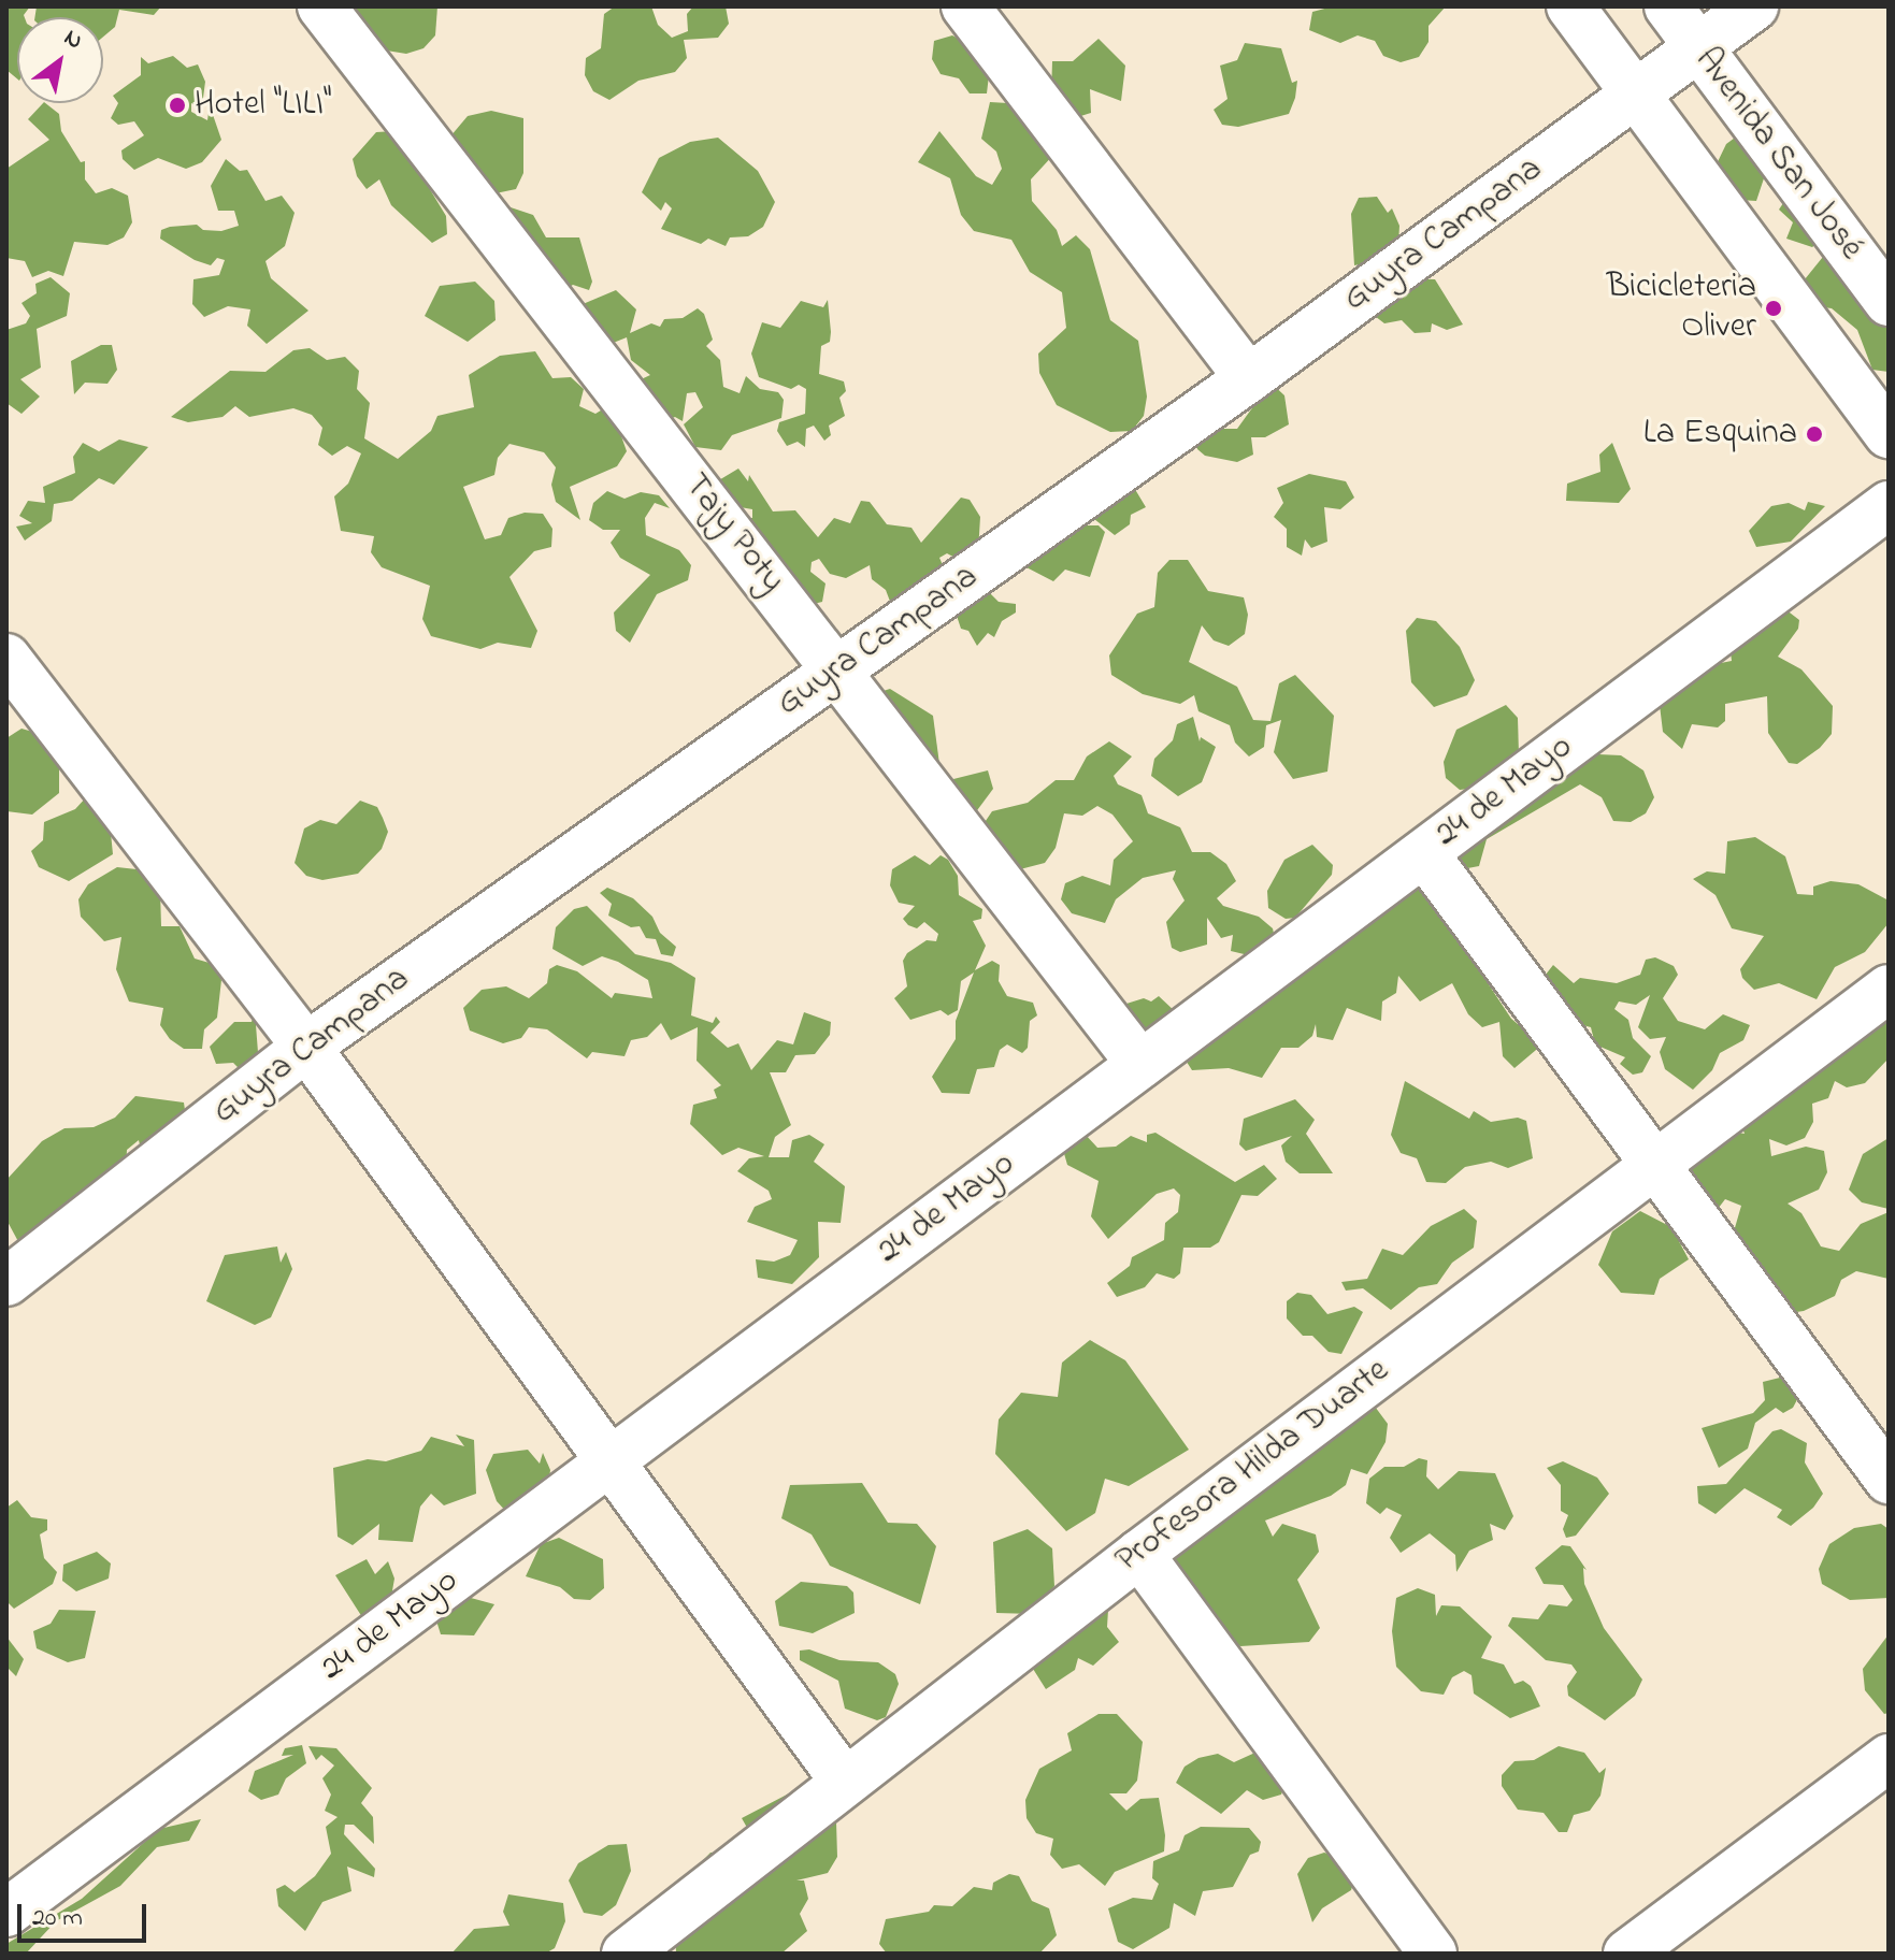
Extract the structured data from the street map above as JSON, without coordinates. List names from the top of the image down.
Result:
{
  "streets": {
    "street": [
      "Avenida San José",
      "Guyra Campana",
      "Tajy Poty",
      "24 de Mayo",
      "Profesora Hilda Duarte"
    ]
  },
  "crossings": [
    ["Avenida San José", "Guyra Campana"],
    ["Guyra Campana", "Tajy Poty"],
    ["Tajy Poty", "24 de Mayo"]
  ],
  "places": ["Hotel \"LILI\"", "Bicicleteria Oliver", "La Esquina"],
  "scale_bar": "20 m",
  "north": "top right"
}
